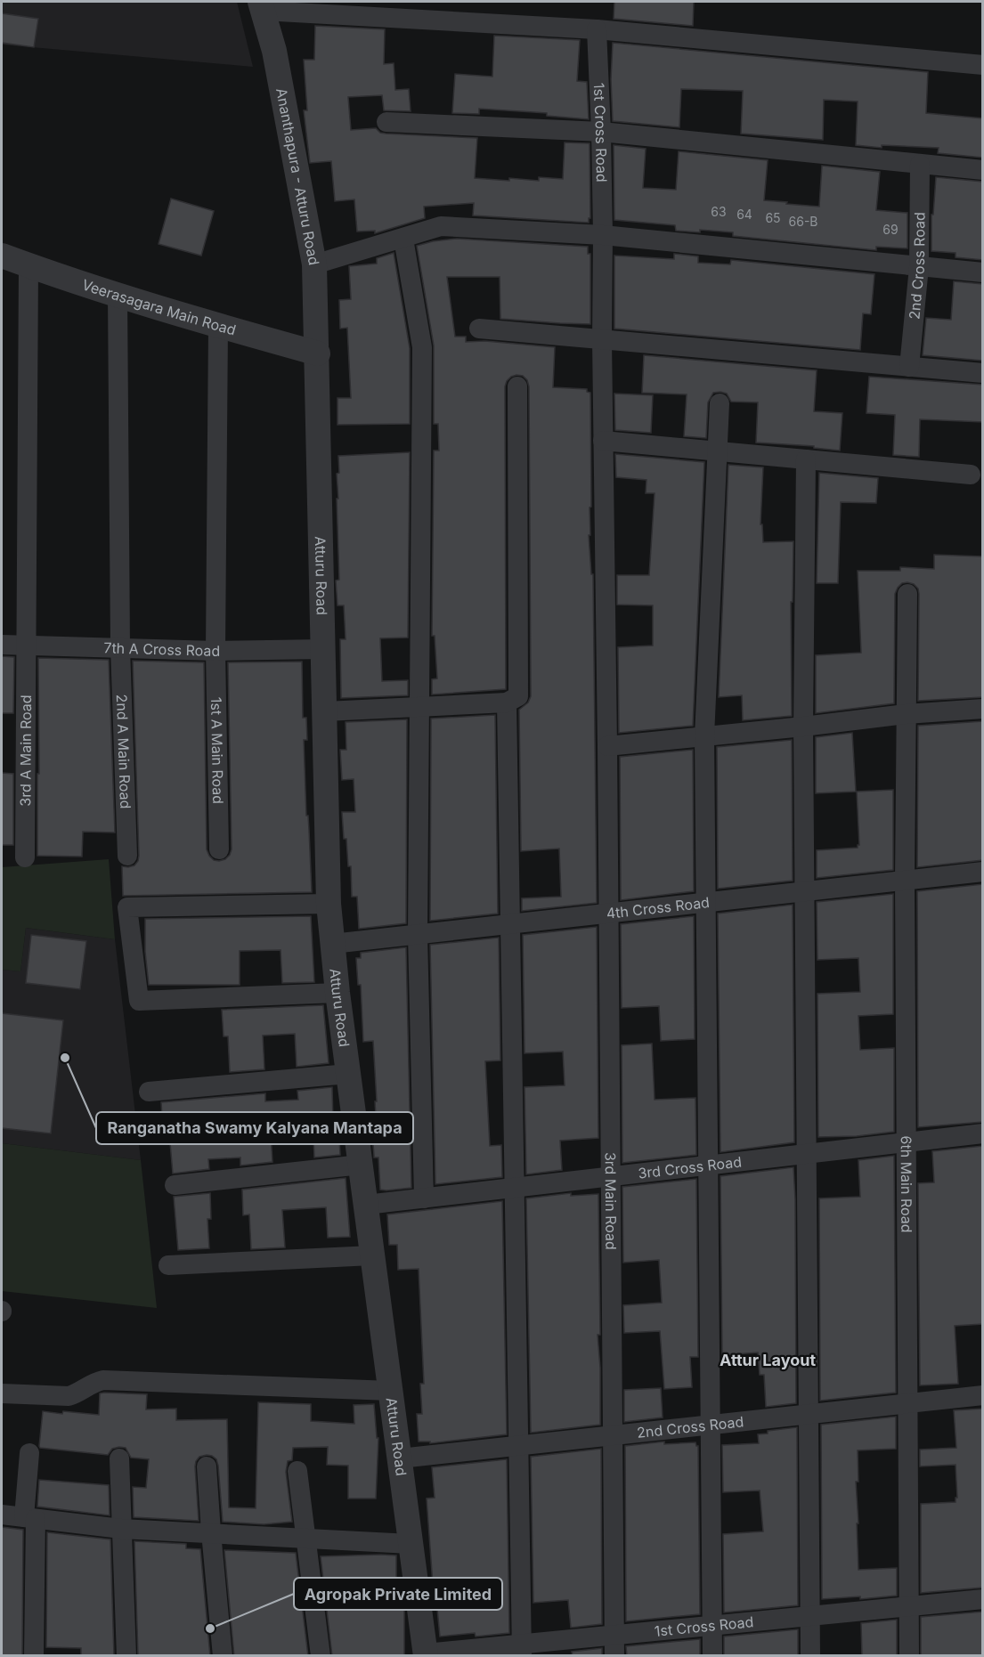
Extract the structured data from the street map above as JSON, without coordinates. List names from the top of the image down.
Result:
{
  "streets": {
    "street": [
      "1st Cross Road",
      "Ananthapura - Atturu Road",
      "2nd Cross Road",
      "Veerasagara Main Road",
      "Atturu Road",
      "7th A Cross Road",
      "1st A Main Road",
      "3rd A Main Road",
      "2nd A Main Road",
      "4th Cross Road",
      "3rd Cross Road",
      "6th Main Road",
      "3rd Main Road"
    ]
  },
  "crossings": [
    ["1st Cross Road", "Atturu Road"],
    ["1st Cross Road", "6th Main Road"],
    ["1st Cross Road", "3rd Main Road"],
    ["Ananthapura - Atturu Road", "Veerasagara Main Road"],
    ["Ananthapura - Atturu Road", "Atturu Road"],
    ["2nd Cross Road", "Atturu Road"],
    ["2nd Cross Road", "6th Main Road"],
    ["2nd Cross Road", "3rd Main Road"],
    ["Veerasagara Main Road", "Atturu Road"],
    ["Veerasagara Main Road", "1st A Main Road"],
    ["Veerasagara Main Road", "3rd A Main Road"],
    ["Veerasagara Main Road", "2nd A Main Road"],
    ["Atturu Road", "7th A Cross Road"],
    ["Atturu Road", "4th Cross Road"],
    ["Atturu Road", "3rd Cross Road"],
    ["7th A Cross Road", "1st A Main Road"],
    ["7th A Cross Road", "3rd A Main Road"],
    ["7th A Cross Road", "2nd A Main Road"],
    ["4th Cross Road", "6th Main Road"],
    ["4th Cross Road", "3rd Main Road"],
    ["3rd Cross Road", "6th Main Road"],
    ["3rd Cross Road", "3rd Main Road"]
  ],
  "districts": ["Attur Layout"],
  "places": ["Ranganatha Swamy Kalyana Mantapa", "Agropak Private Limited"],
  "house_numbers": [
    "63",
    "64",
    "65",
    "66-B",
    "69"
  ]
}
